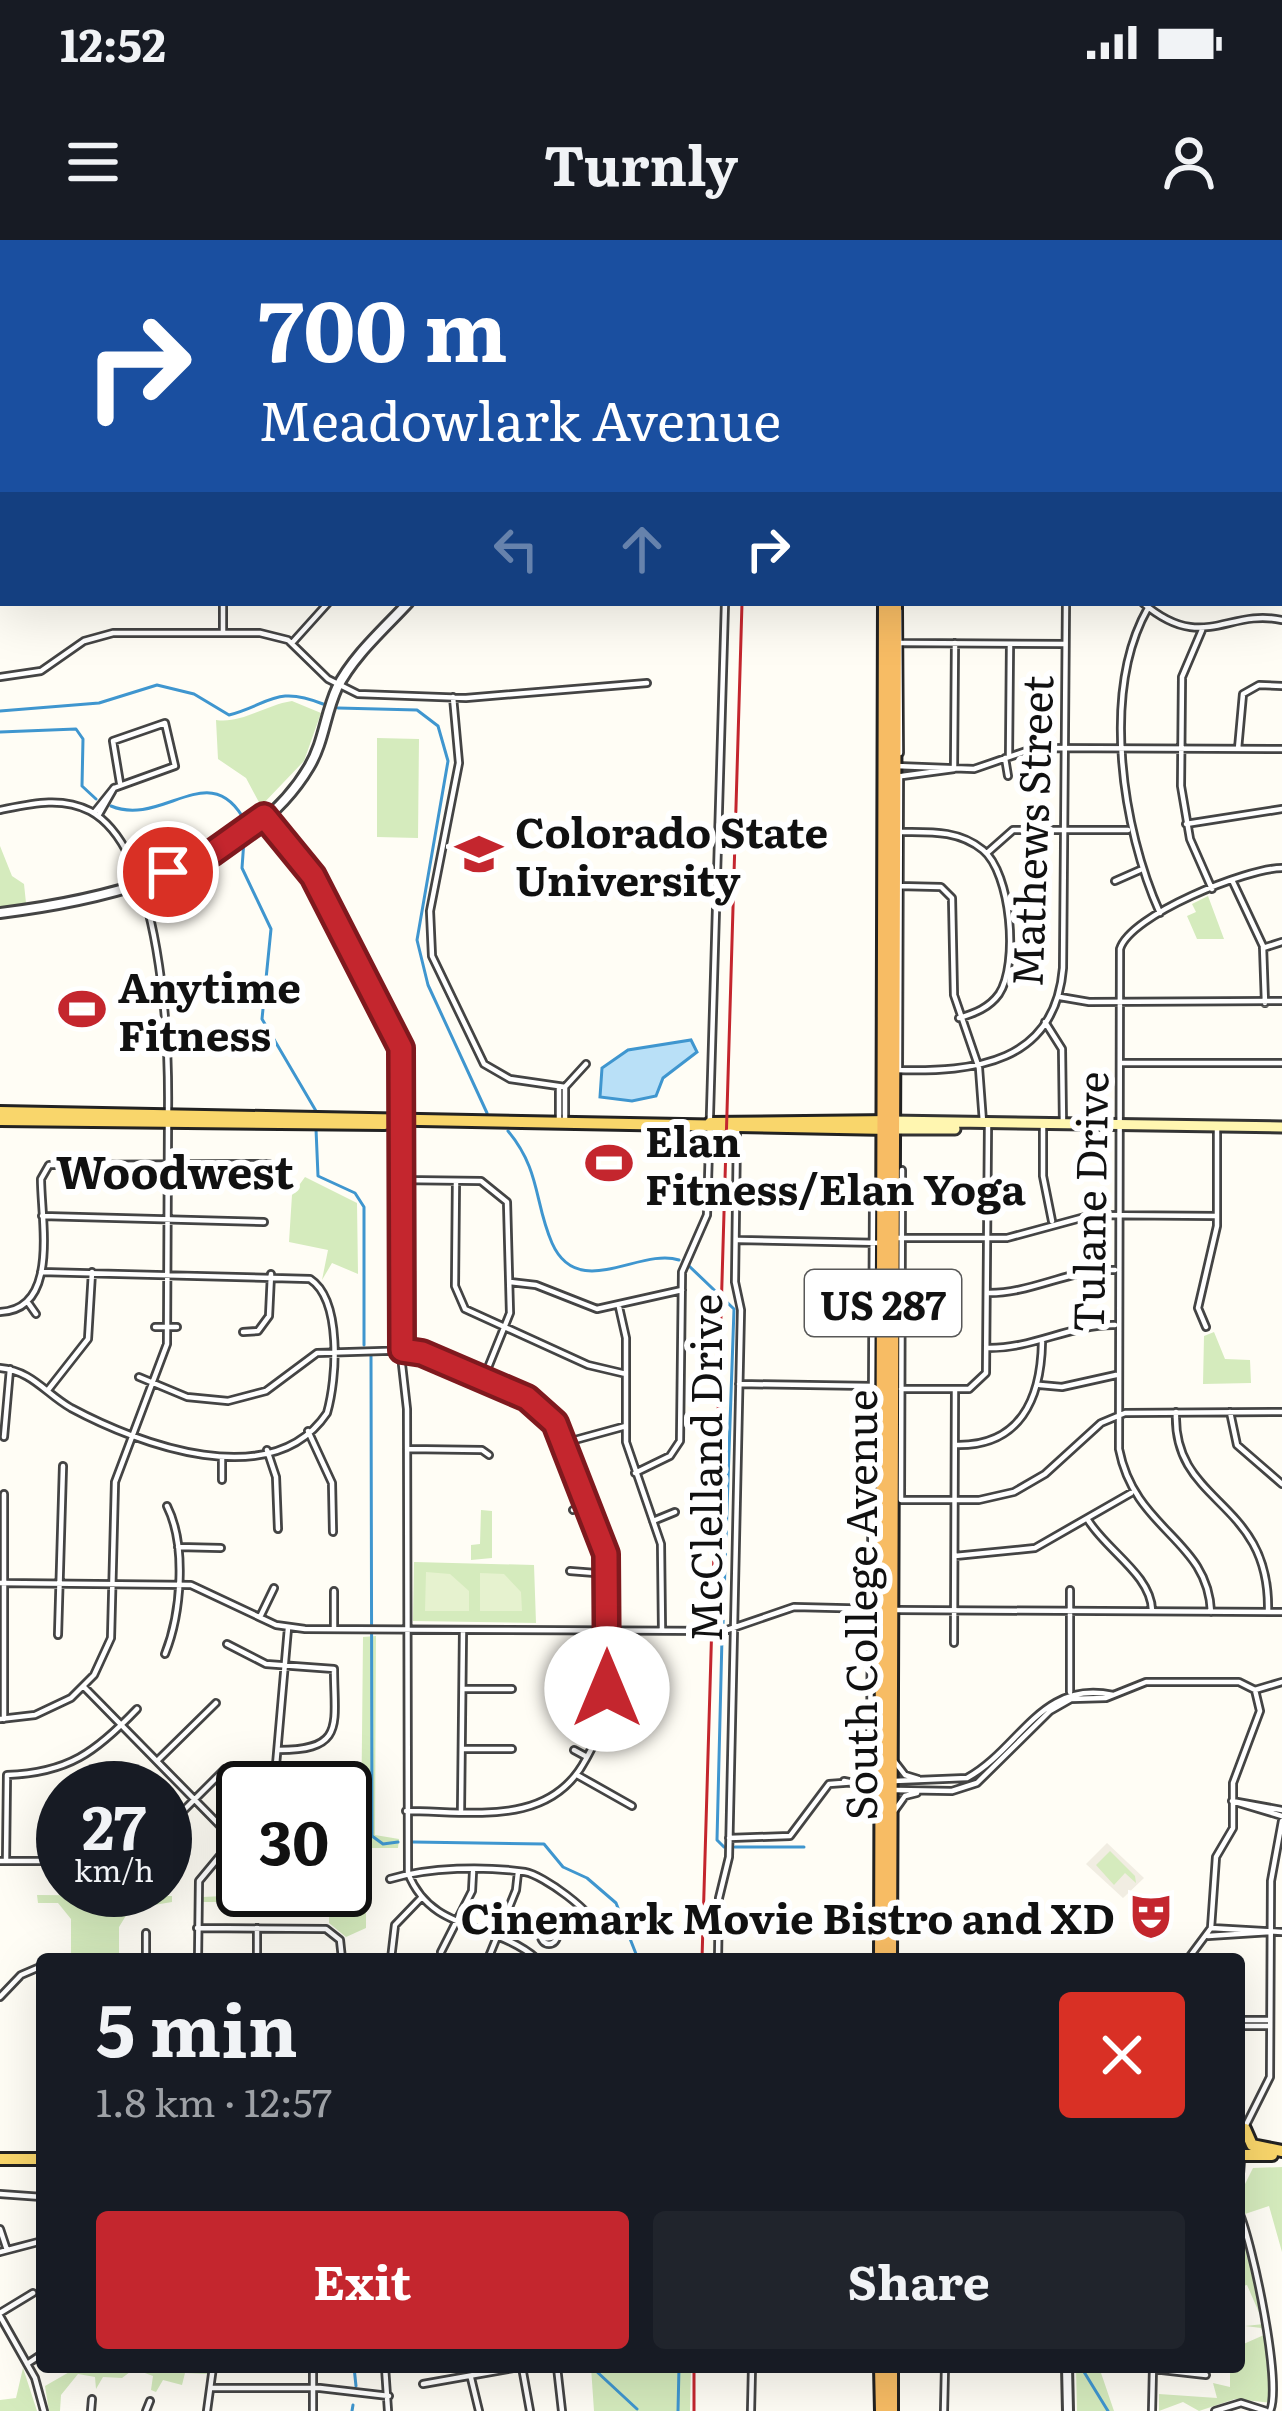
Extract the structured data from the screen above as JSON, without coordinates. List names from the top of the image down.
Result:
{
  "streets": {
    "highway": ["US 287", "South College Avenue"],
    "street": ["Mathews Street", "Tulane Drive", "McClelland Drive"]
  },
  "districts": ["Woodwest"],
  "places": {
    "school or university": ["Colorado State University"],
    "sports": ["Anytime Fitness", "Elan Fitness/Elan Yoga"],
    "theatre": ["Cinemark Movie Bistro and XD"]
  },
  "page": {
    "status": "12:52",
    "header": "Turnly",
    "turn": ["700 m", "Meadowlark Avenue"],
    "speed": "27 km/h",
    "limit": "30",
    "heading": ["5 min", "1.8 km · 12:57"],
    "buttons": ["Exit", "Share"]
  }
}
